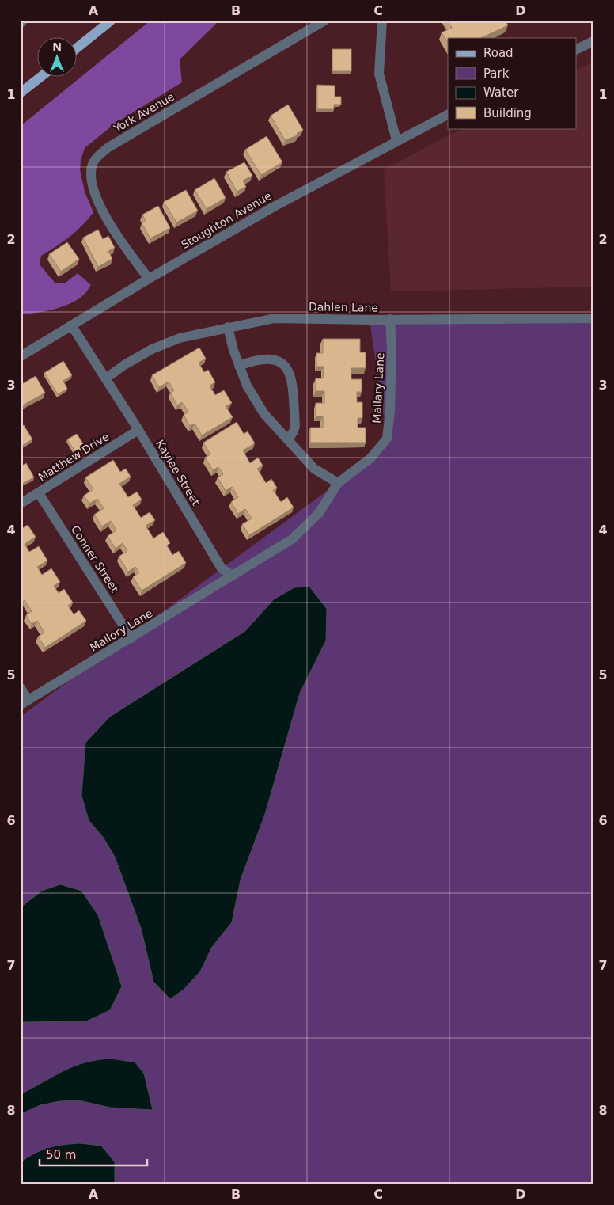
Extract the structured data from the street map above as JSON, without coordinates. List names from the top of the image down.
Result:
{
  "streets": {
    "street": [
      "York Avenue",
      "Stoughton Avenue",
      "Dahlen Lane",
      "Mallary Lane",
      "Matthew Drive",
      "Kaylee Street",
      "Conner Street",
      "Mallory Lane"
    ]
  },
  "crossings": [
    ["York Avenue", "Stoughton Avenue"],
    ["Stoughton Avenue", "Kaylee Street"],
    ["Dahlen Lane", "Mallary Lane"],
    ["Dahlen Lane", "Kaylee Street"],
    ["Mallary Lane", "Kaylee Street"],
    ["Mallary Lane", "Mallory Lane"],
    ["Matthew Drive", "Kaylee Street"],
    ["Matthew Drive", "Conner Street"],
    ["Kaylee Street", "Mallory Lane"],
    ["Conner Street", "Mallory Lane"]
  ],
  "legend": [
    "Road",
    "Park",
    "Water",
    "Building"
  ],
  "scale_bar": "50 m",
  "north": "top",
  "grid": {
    "columns": [
      "A",
      "B",
      "C",
      "D"
    ],
    "rows": [
      "1",
      "2",
      "3",
      "4",
      "5",
      "6",
      "7",
      "8"
    ]
  }
}
